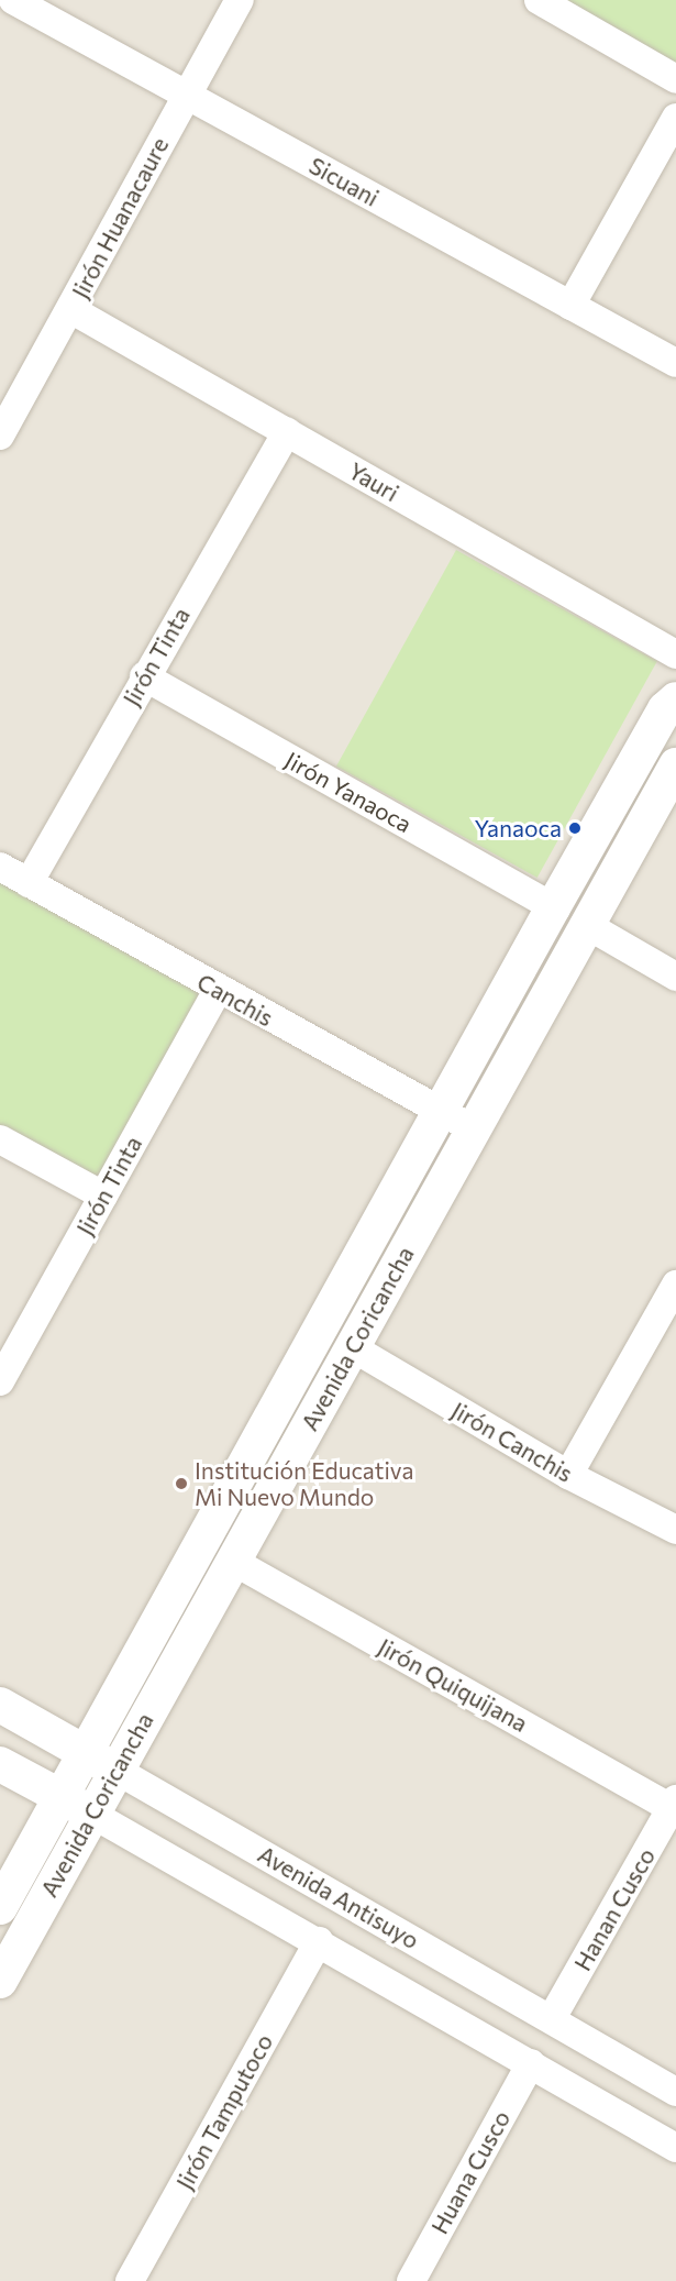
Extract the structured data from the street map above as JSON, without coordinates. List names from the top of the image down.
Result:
{
  "streets": {
    "street": [
      "Sicuani",
      "Jirón Huanacaure",
      "Yauri",
      "Jirón Tinta",
      "Jirón Yanaoca",
      "Canchis",
      "Avenida Coricancha",
      "Jirón Canchis",
      "Jirón Quiquijana",
      "Avenida Antisuyo",
      "Hanan Cusco",
      "Jirón Tamputoco",
      "Huana Cusco"
    ]
  },
  "crossings": [
    ["Sicuani", "Jirón Huanacaure"],
    ["Jirón Huanacaure", "Yauri"],
    ["Yauri", "Jirón Tinta"],
    ["Jirón Tinta", "Jirón Yanaoca"],
    ["Jirón Tinta", "Canchis"],
    ["Jirón Yanaoca", "Avenida Coricancha"],
    ["Canchis", "Avenida Coricancha"],
    ["Avenida Coricancha", "Jirón Canchis"],
    ["Avenida Coricancha", "Jirón Quiquijana"],
    ["Avenida Coricancha", "Avenida Antisuyo"],
    ["Jirón Quiquijana", "Hanan Cusco"],
    ["Avenida Antisuyo", "Hanan Cusco"],
    ["Avenida Antisuyo", "Jirón Tamputoco"],
    ["Avenida Antisuyo", "Huana Cusco"]
  ],
  "places": ["Yanaoca", "Institución Educativa Mi Nuevo Mundo"]
}
